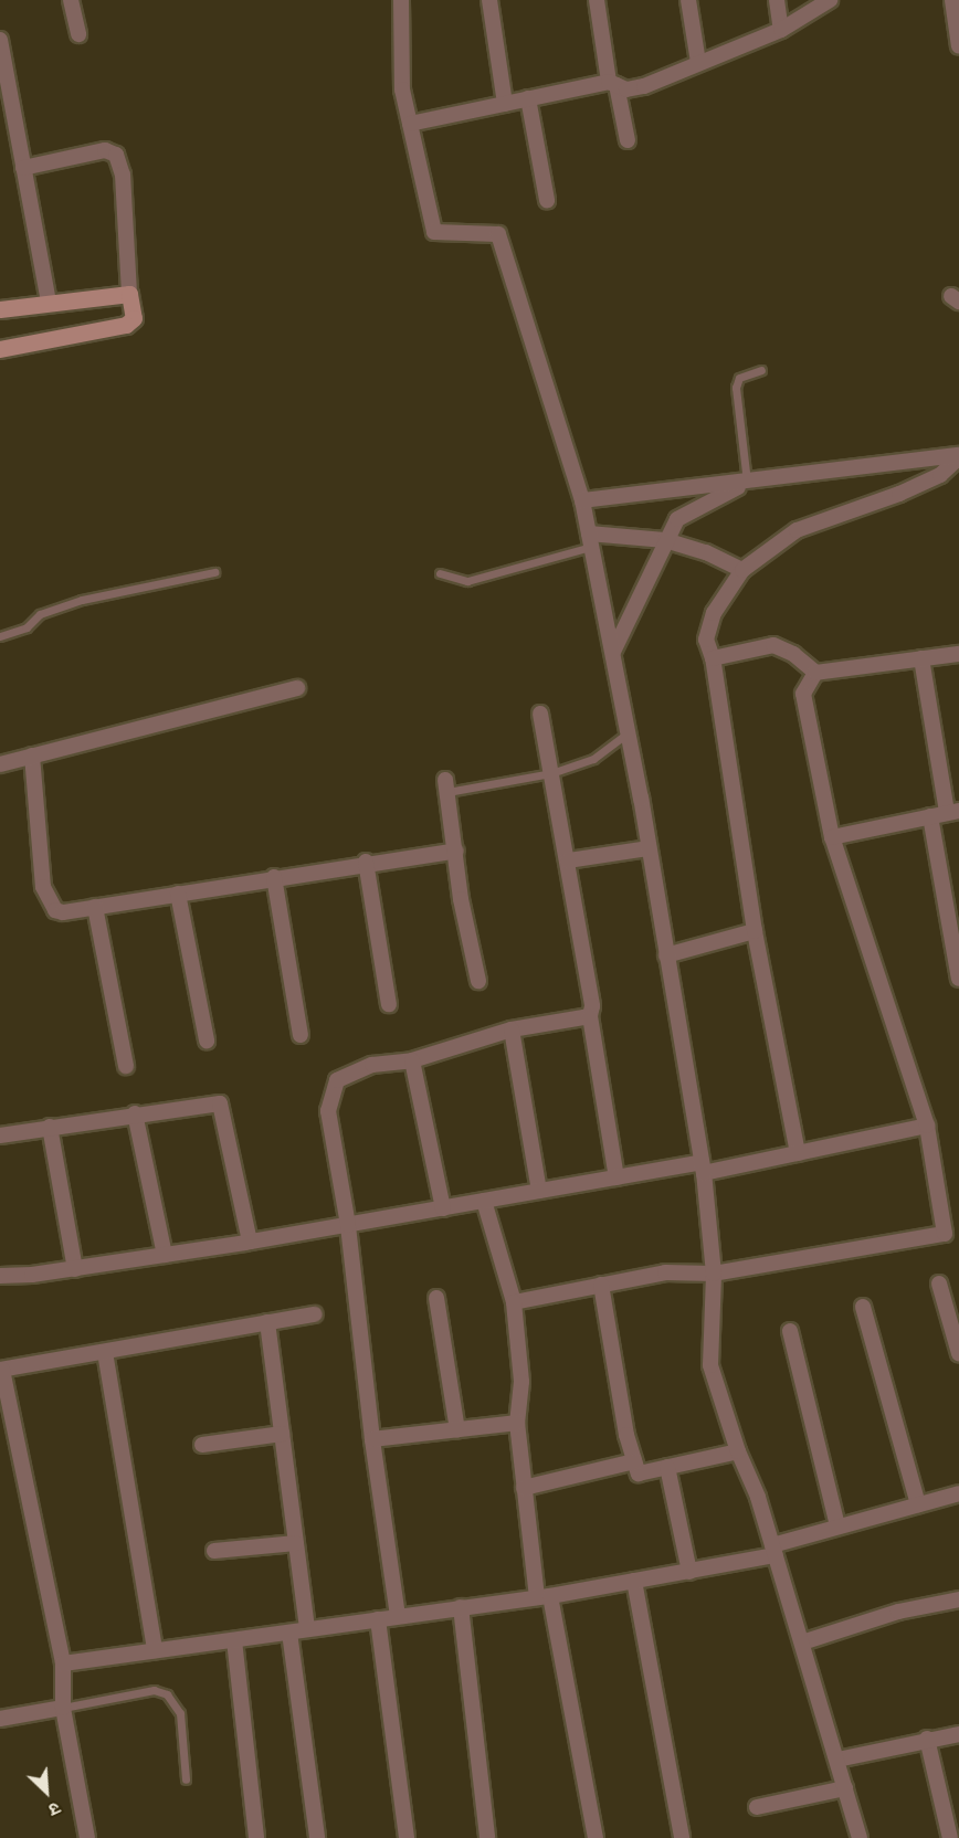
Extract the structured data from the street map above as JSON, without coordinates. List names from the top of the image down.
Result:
{
  "north": "bottom right"
}
